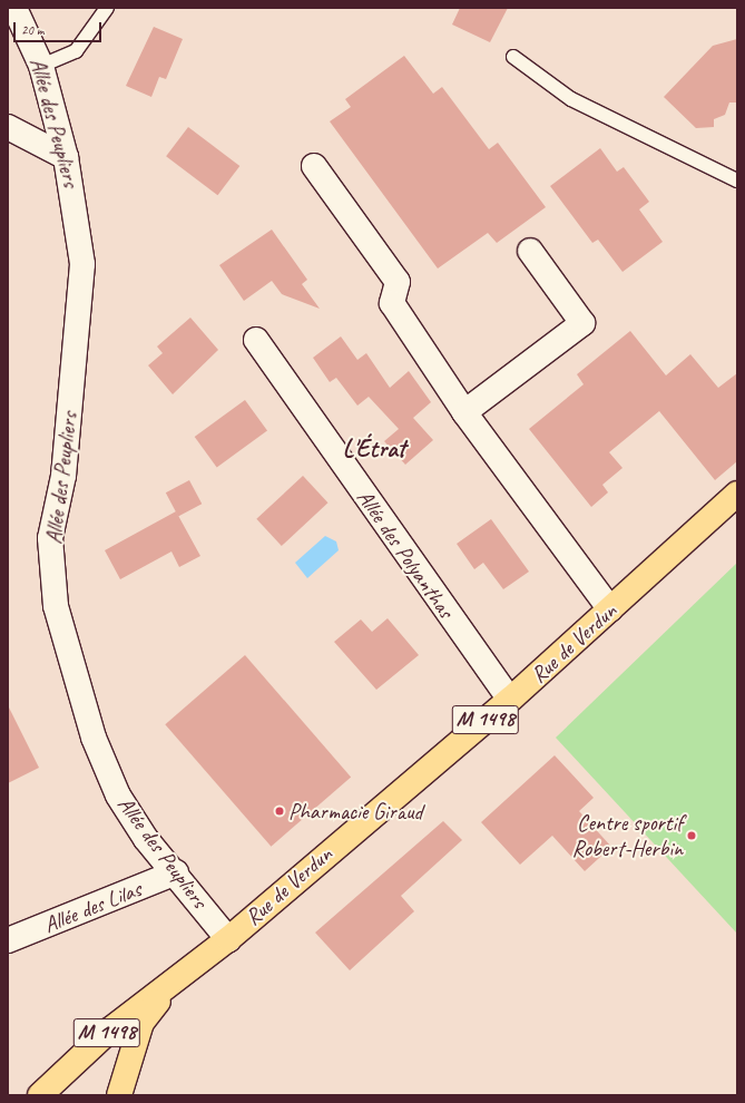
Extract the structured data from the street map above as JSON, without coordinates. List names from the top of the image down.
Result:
{
  "streets": {
    "main road": ["Rue de Verdun", "M 1498"],
    "street": ["Allée des Peupliers", "Allée des Polyanthas", "Allée des Lilas"]
  },
  "crossings": [
    ["Allée des Peupliers", "Rue de Verdun"],
    ["Allée des Peupliers", "Allée des Lilas"],
    ["Allée des Polyanthas", "Rue de Verdun"]
  ],
  "districts": ["L'Étrat"],
  "places": ["Pharmacie Giraud", "Centre sportif Robert-Herbin"],
  "scale_bar": "20 m"
}
